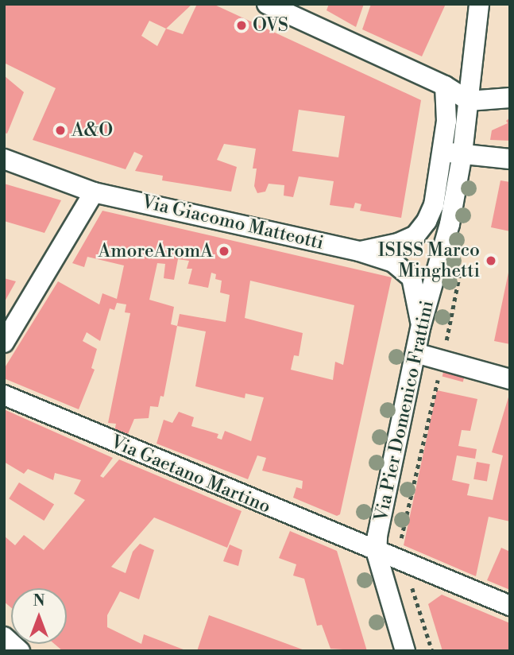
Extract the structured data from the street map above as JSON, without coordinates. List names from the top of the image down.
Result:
{
  "streets": {
    "street": ["Via Giacomo Matteotti", "Via Pier Domenico Frattini", "Via Gaetano Martino"]
  },
  "crossings": [
    ["Via Giacomo Matteotti", "Via Pier Domenico Frattini"],
    ["Via Pier Domenico Frattini", "Via Gaetano Martino"]
  ],
  "places": [
    "OVS",
    "A&O",
    "AmoreAromA",
    "ISISS Marco Minghetti"
  ],
  "north": "top"
}
